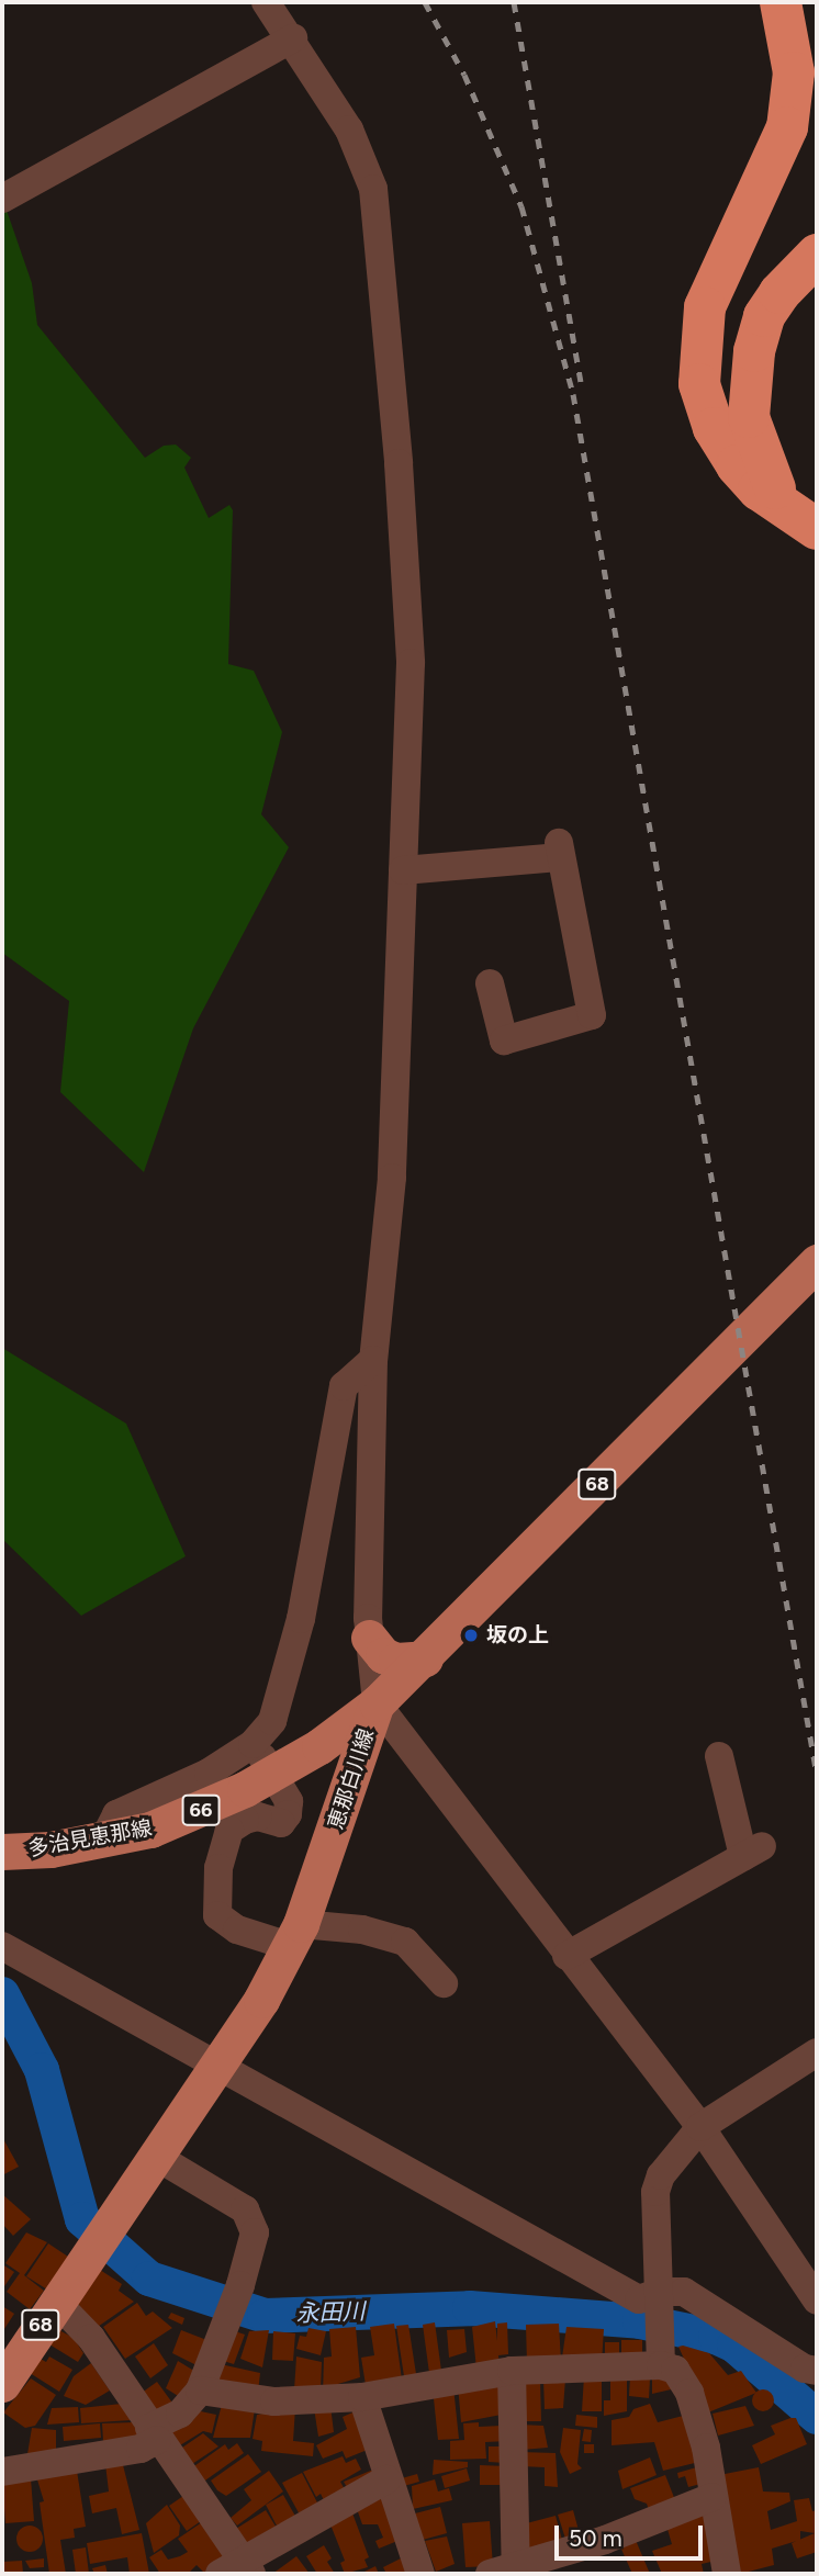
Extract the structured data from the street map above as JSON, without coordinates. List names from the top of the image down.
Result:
{
  "streets": {
    "main road": [
      "68",
      "恵那白川線",
      "66",
      "多治見恵那線"
    ]
  },
  "crossings": [
    ["恵那白川線", "多治見恵那線"]
  ],
  "water": ["永田川"],
  "places": ["坂の上"],
  "scale_bar": "50 m"
}
